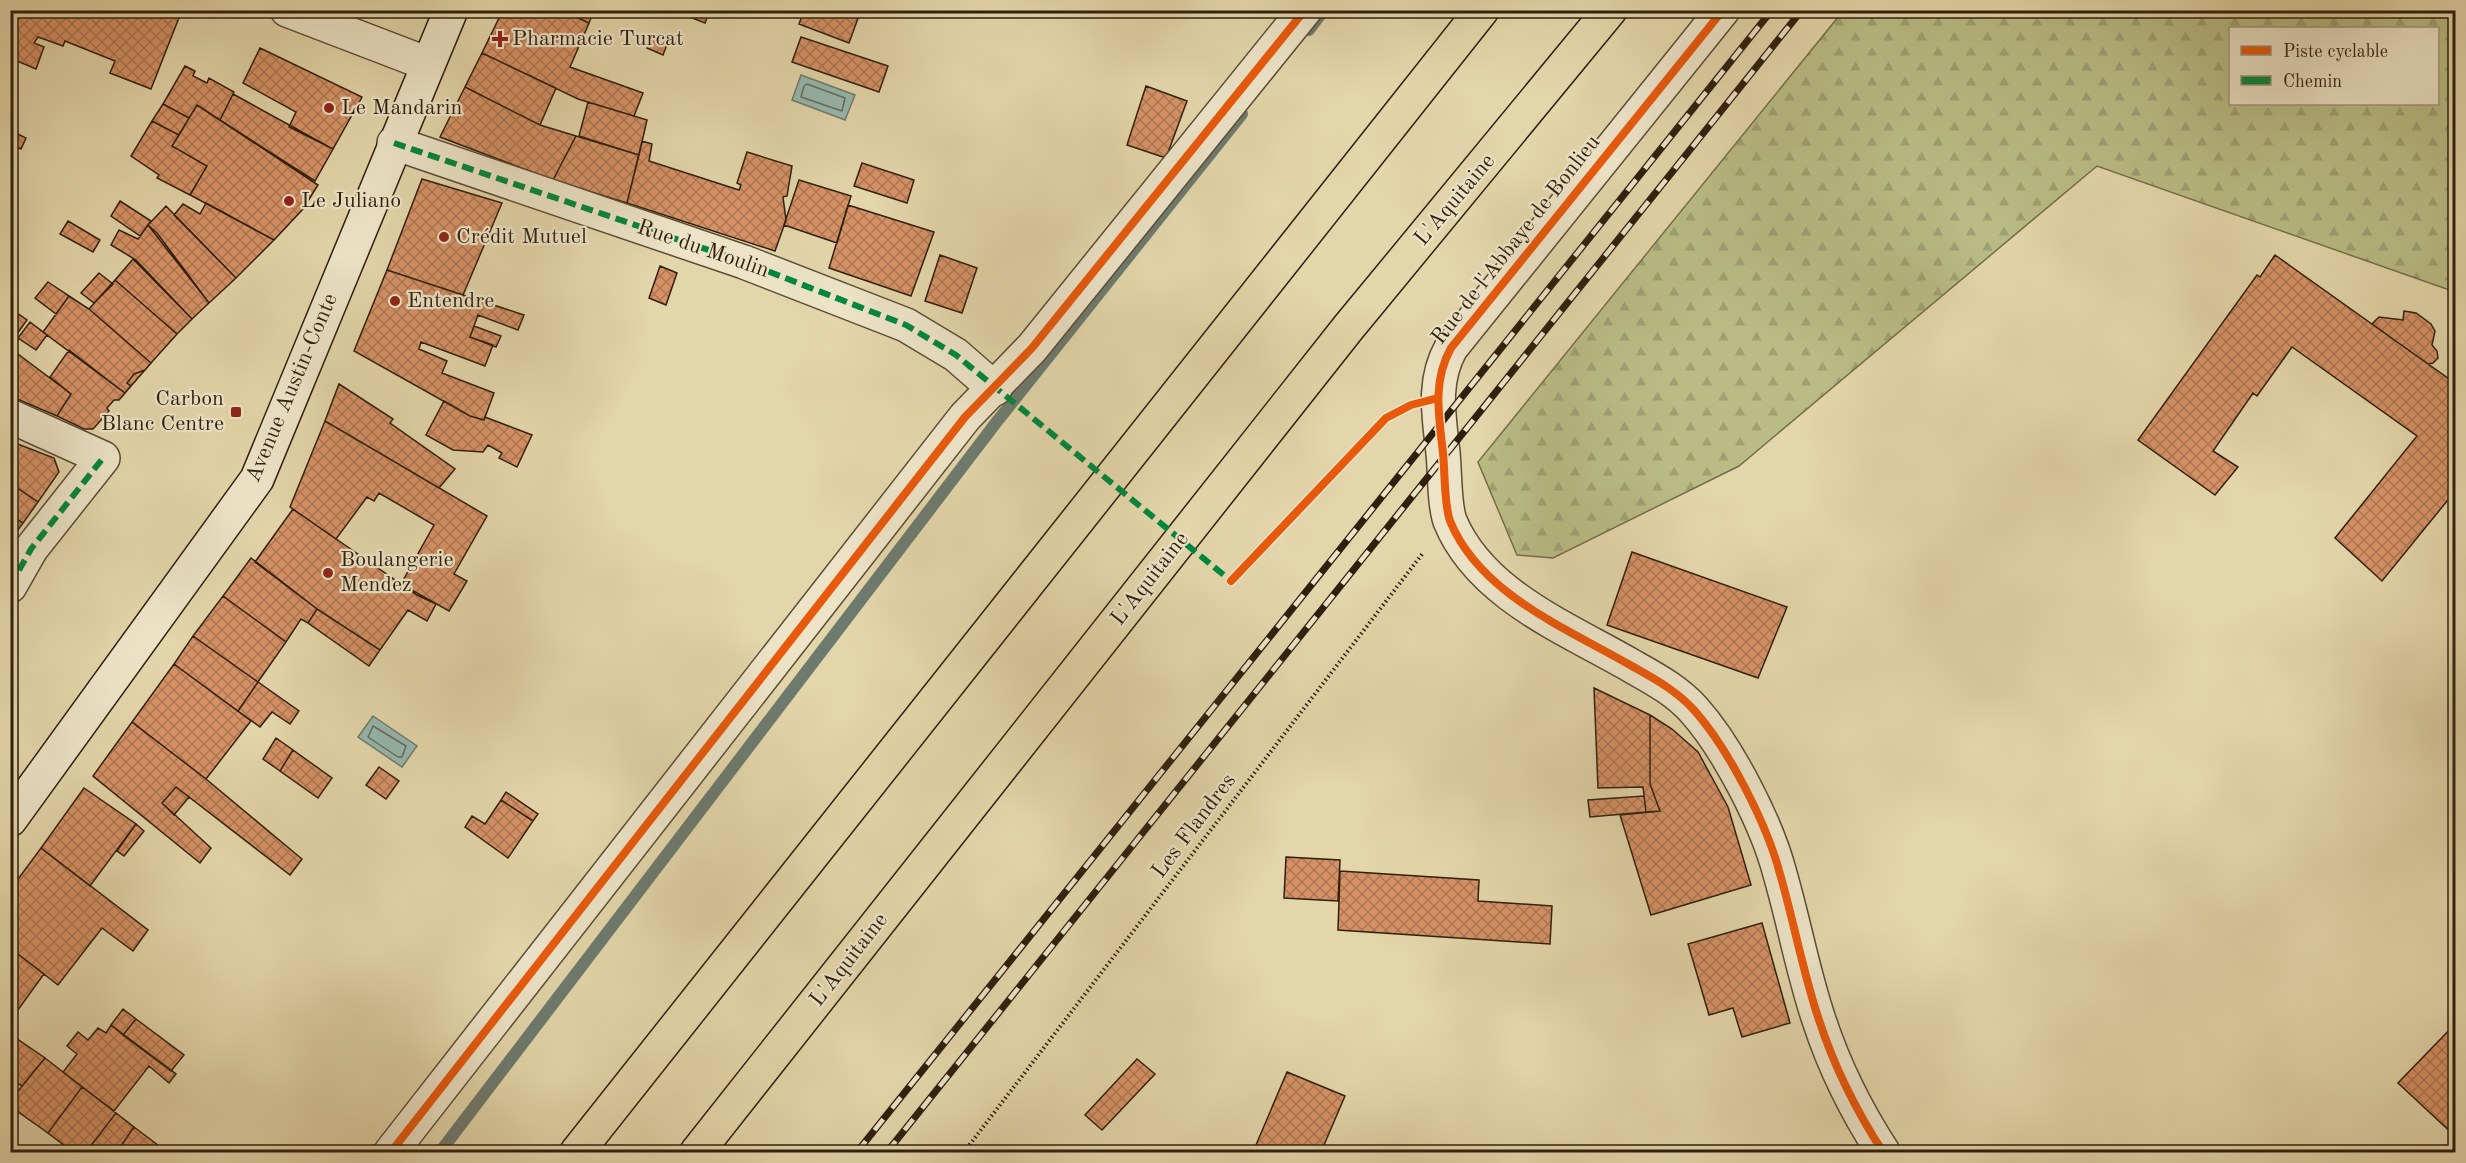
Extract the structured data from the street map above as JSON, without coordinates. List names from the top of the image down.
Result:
{
  "streets": {
    "highway": ["L'Aquitaine"],
    "street": ["Rue de l'Abbaye de Bonlieu", "Rue du Moulin", "Avenue Austin-Conte"],
    "path": ["Les Flandres"]
  },
  "crossings": [
    ["Rue de l'Abbaye de Bonlieu", "Les Flandres"],
    ["Rue du Moulin", "Avenue Austin-Conte"]
  ],
  "places": {
    "health": ["Pharmacie Turcat"],
    "other": [
      "Le Mandarin",
      "Le Juliano",
      "Crédit Mutuel",
      "Entendre",
      "Boulangerie Mendez"
    ],
    "transit": ["Carbon Blanc Centre"]
  },
  "legend": ["Piste cyclable", "Chemin"]
}
